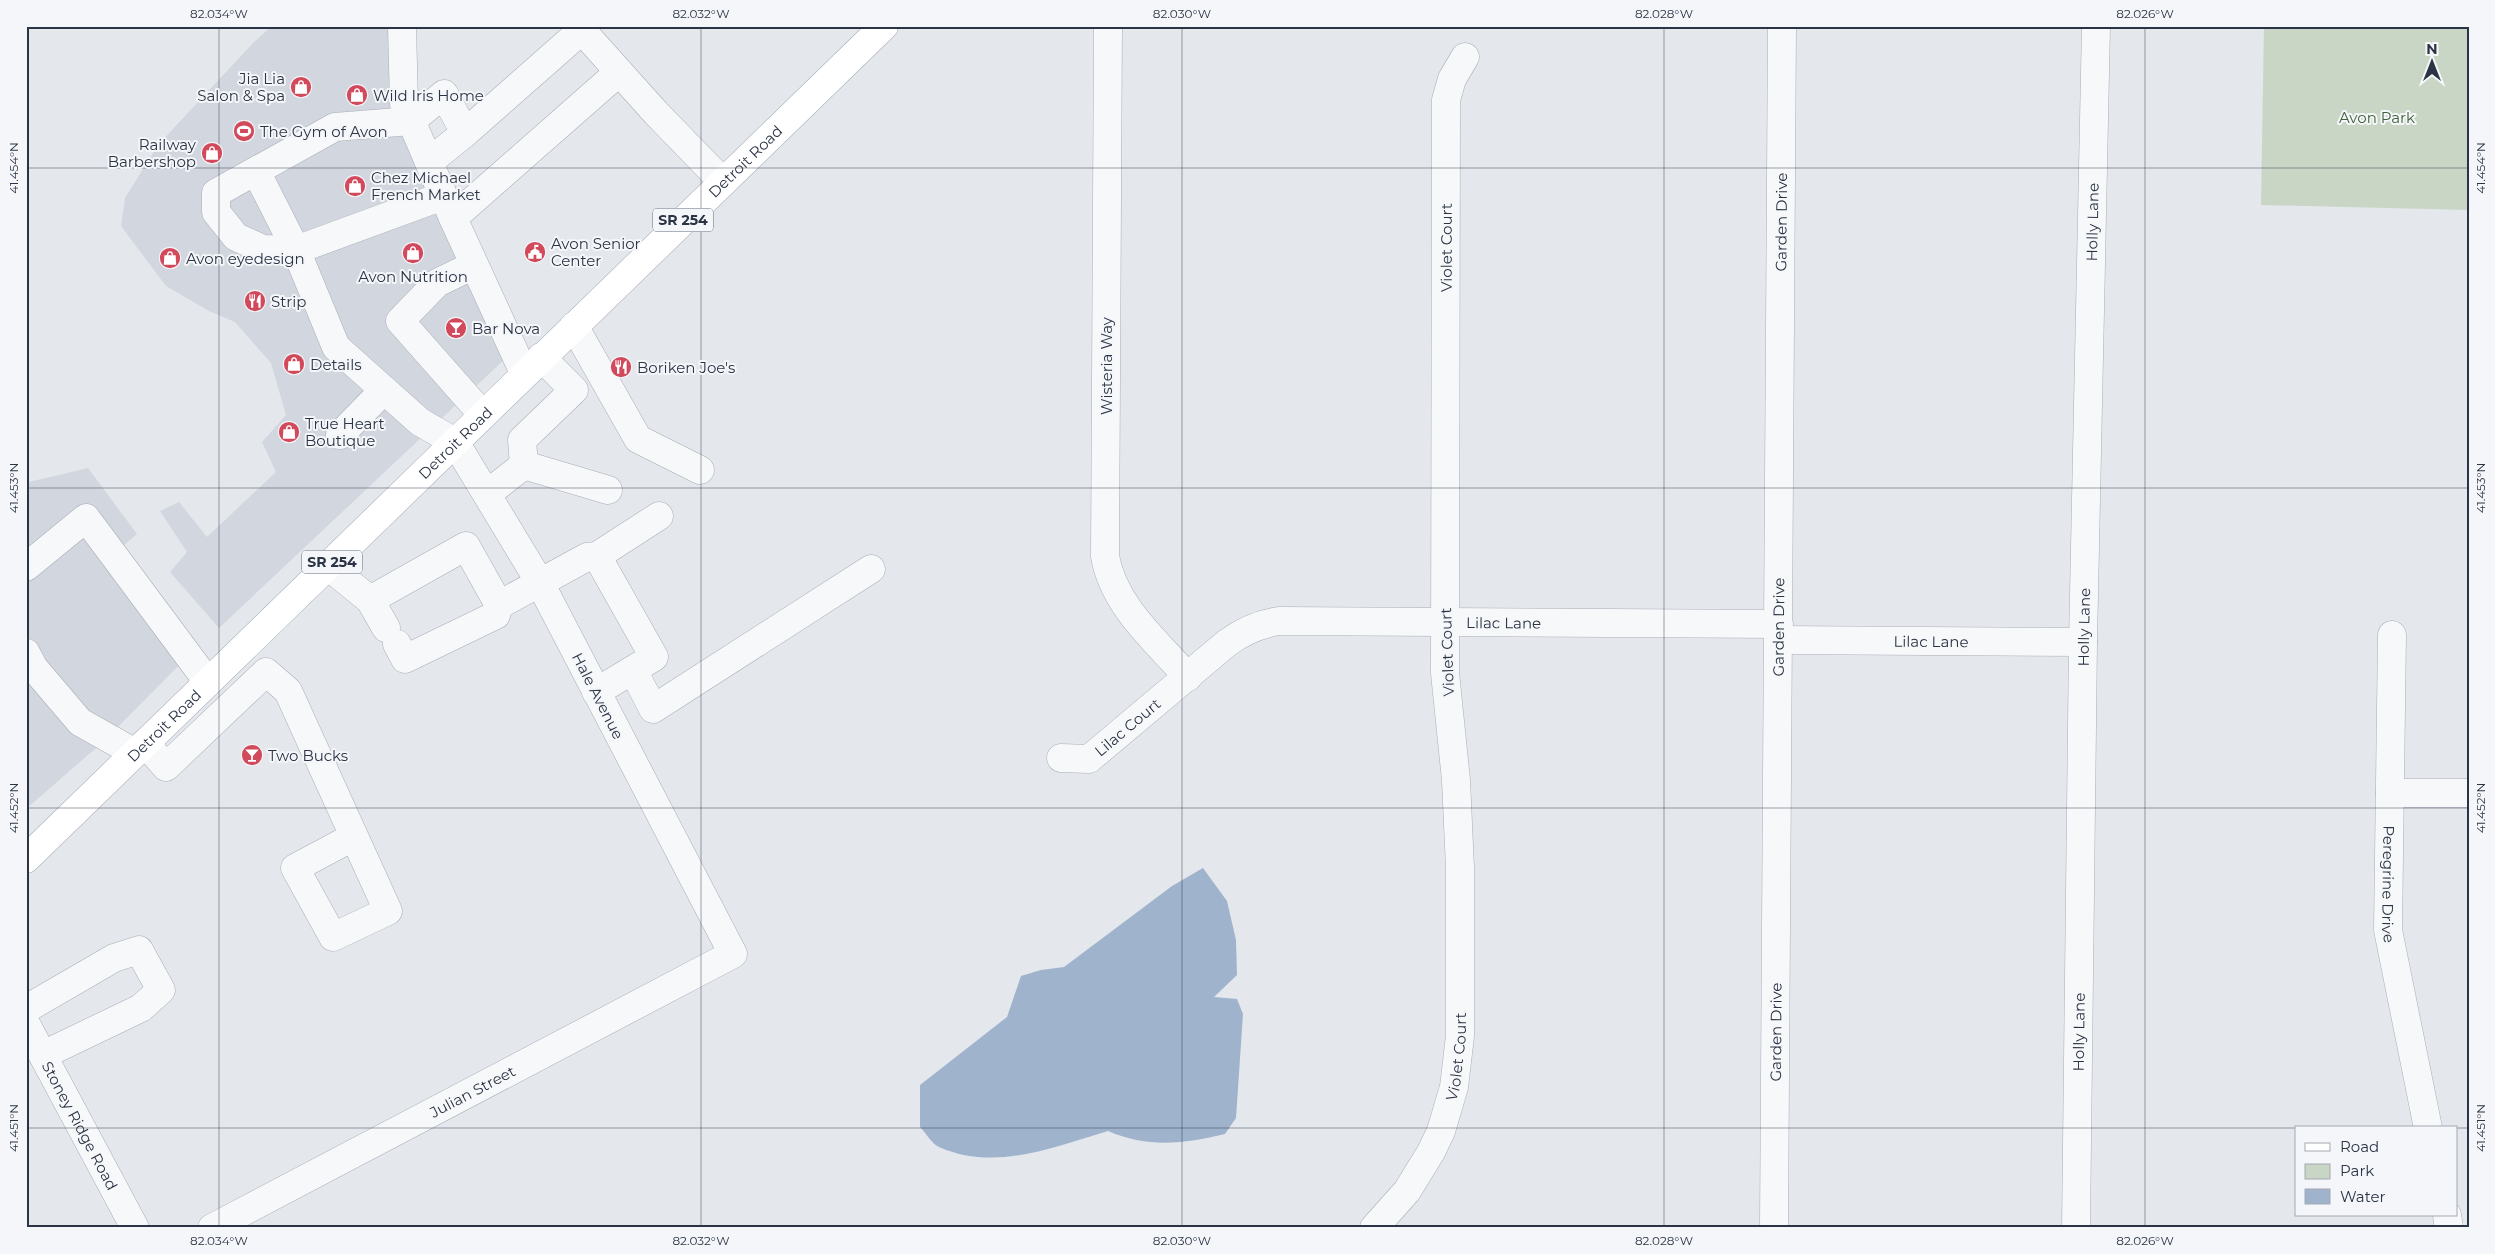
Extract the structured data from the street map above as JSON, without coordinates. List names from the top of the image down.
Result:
{
  "streets": {
    "main road": ["Detroit Road", "SR 254"],
    "street": [
      "Garden Drive",
      "Holly Lane",
      "Violet Court",
      "Wisteria Way",
      "Lilac Lane",
      "Hale Avenue",
      "Lilac Court",
      "Peregrine Drive",
      "Julian Street",
      "Stoney Ridge Road"
    ]
  },
  "crossings": [
    ["Detroit Road", "Hale Avenue"],
    ["Garden Drive", "Lilac Lane"],
    ["Holly Lane", "Lilac Lane"],
    ["Violet Court", "Lilac Lane"],
    ["Wisteria Way", "Lilac Lane"],
    ["Wisteria Way", "Lilac Court"],
    ["Lilac Lane", "Lilac Court"],
    ["Hale Avenue", "Julian Street"]
  ],
  "parks": ["Avon Park"],
  "places": {
    "shop": [
      "Jia Lia Salon & Spa",
      "Wild Iris Home",
      "Railway Barbershop",
      "Chez Michael French Market",
      "Avon Nutrition",
      "Avon eyedesign",
      "Details",
      "True Heart Boutique"
    ],
    "sports": ["The Gym of Avon"],
    "public building": ["Avon Senior Center"],
    "restaurant": ["Strip", "Boriken Joe's"],
    "bar": ["Bar Nova", "Two Bucks"]
  },
  "legend": ["Road", "Park", "Water"],
  "north": "top",
  "coordinates": [
    "82.034°W",
    "82.032°W",
    "82.030°W",
    "82.028°W",
    "82.026°W",
    "41.454°N",
    "41.453°N",
    "41.452°N",
    "41.451°N"
  ]
}
